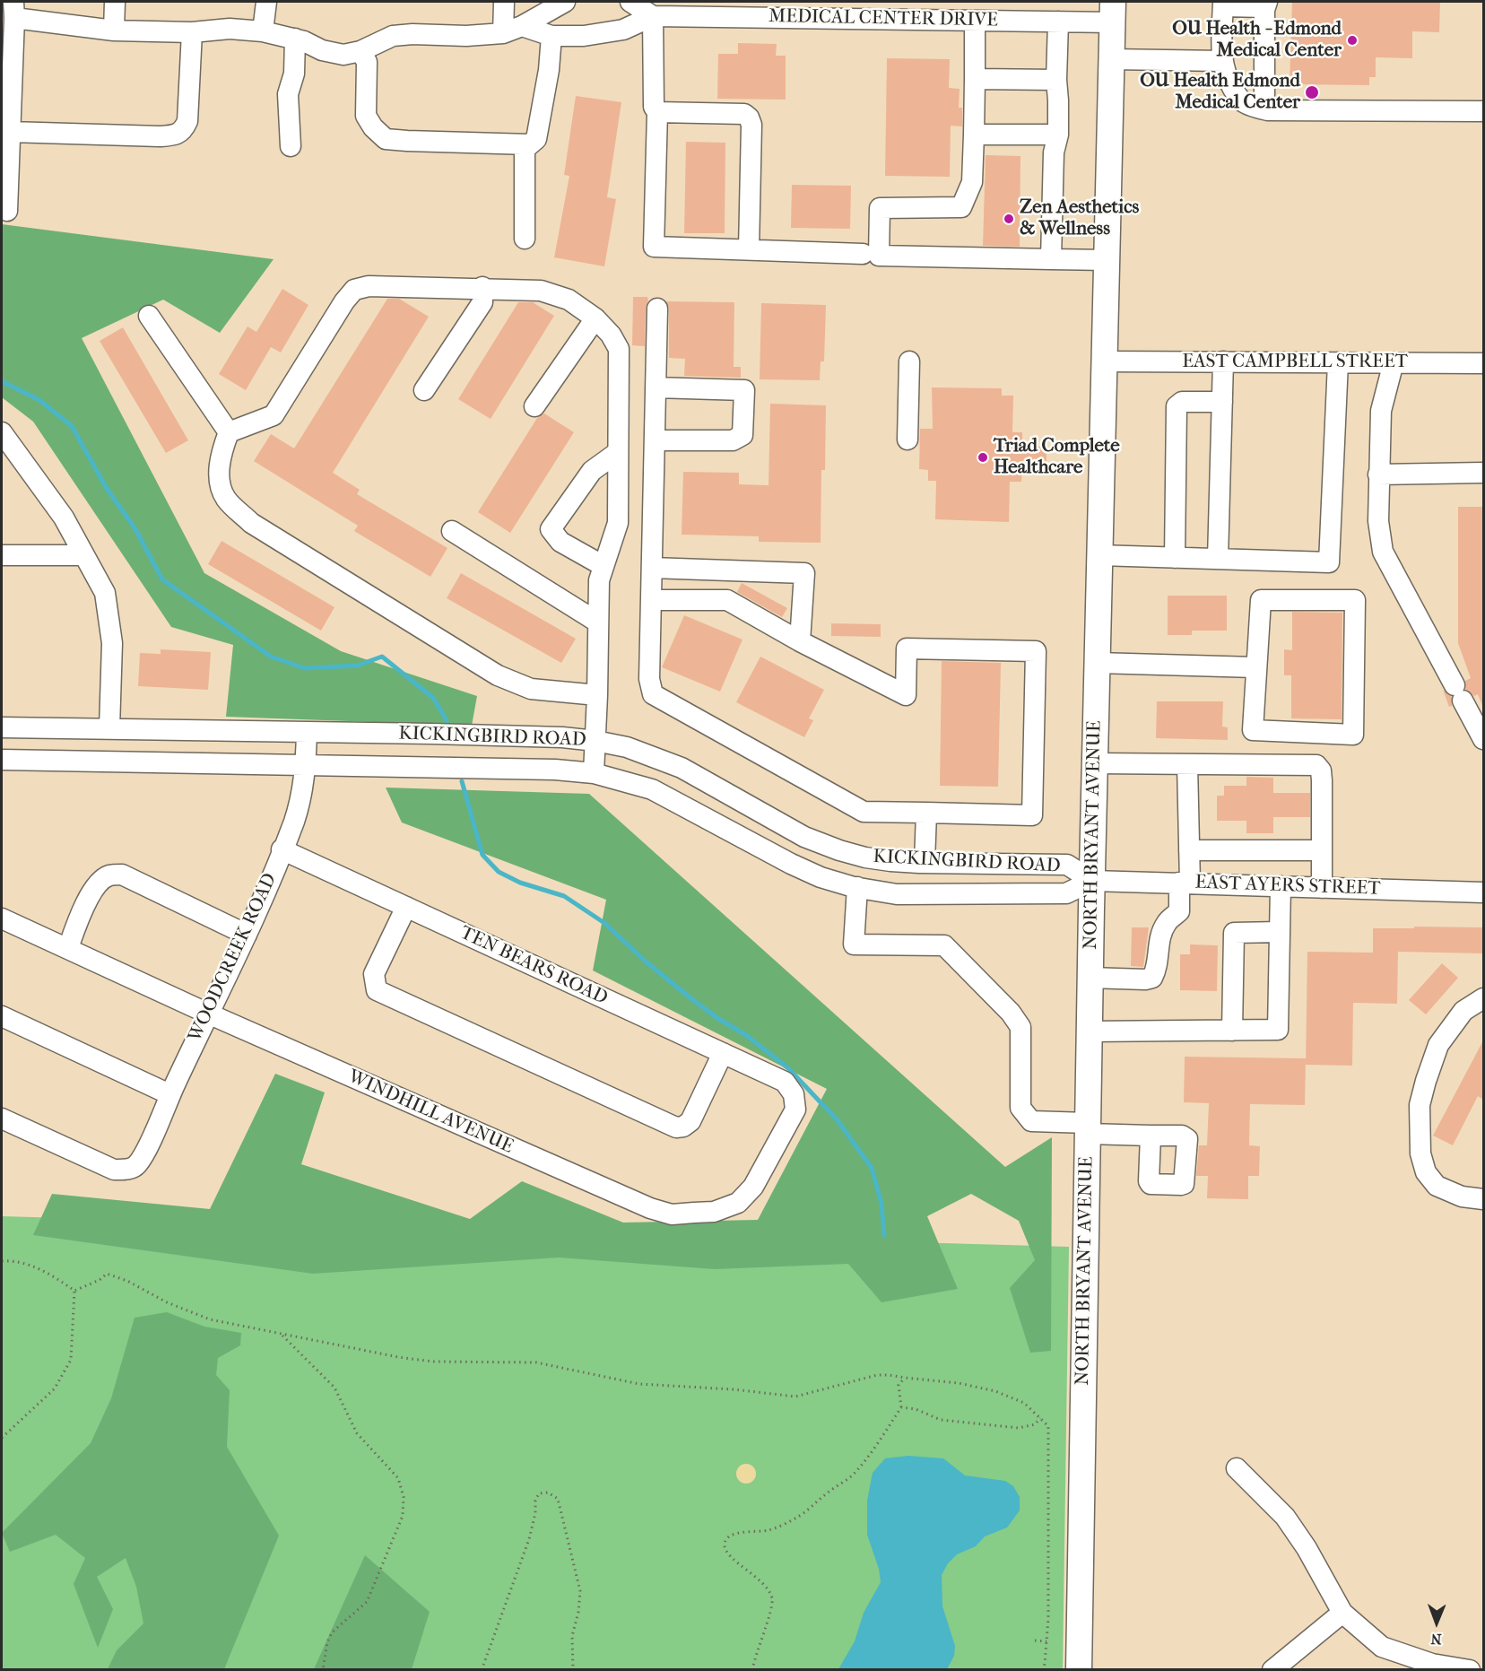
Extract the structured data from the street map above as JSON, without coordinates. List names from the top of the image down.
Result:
{
  "streets": {
    "main road": ["NORTH BRYANT AVENUE"],
    "street": [
      "MEDICAL CENTER DRIVE",
      "EAST CAMPBELL STREET",
      "KICKINGBIRD ROAD",
      "EAST AYERS STREET",
      "WOODCREEK ROAD",
      "TEN BEARS ROAD",
      "WINDHILL AVENUE"
    ]
  },
  "crossings": [
    ["MEDICAL CENTER DRIVE", "NORTH BRYANT AVENUE"],
    ["EAST CAMPBELL STREET", "NORTH BRYANT AVENUE"],
    ["KICKINGBIRD ROAD", "NORTH BRYANT AVENUE"],
    ["KICKINGBIRD ROAD", "EAST AYERS STREET"],
    ["KICKINGBIRD ROAD", "WOODCREEK ROAD"],
    ["NORTH BRYANT AVENUE", "EAST AYERS STREET"],
    ["WOODCREEK ROAD", "TEN BEARS ROAD"],
    ["WOODCREEK ROAD", "WINDHILL AVENUE"],
    ["TEN BEARS ROAD", "WINDHILL AVENUE"]
  ],
  "places": [
    "OU Health - Edmond Medical Center",
    "OU Health Edmond Medical Center",
    "Zen Aesthetics & Wellness",
    "Triad Complete Healthcare"
  ],
  "north": "bottom"
}
